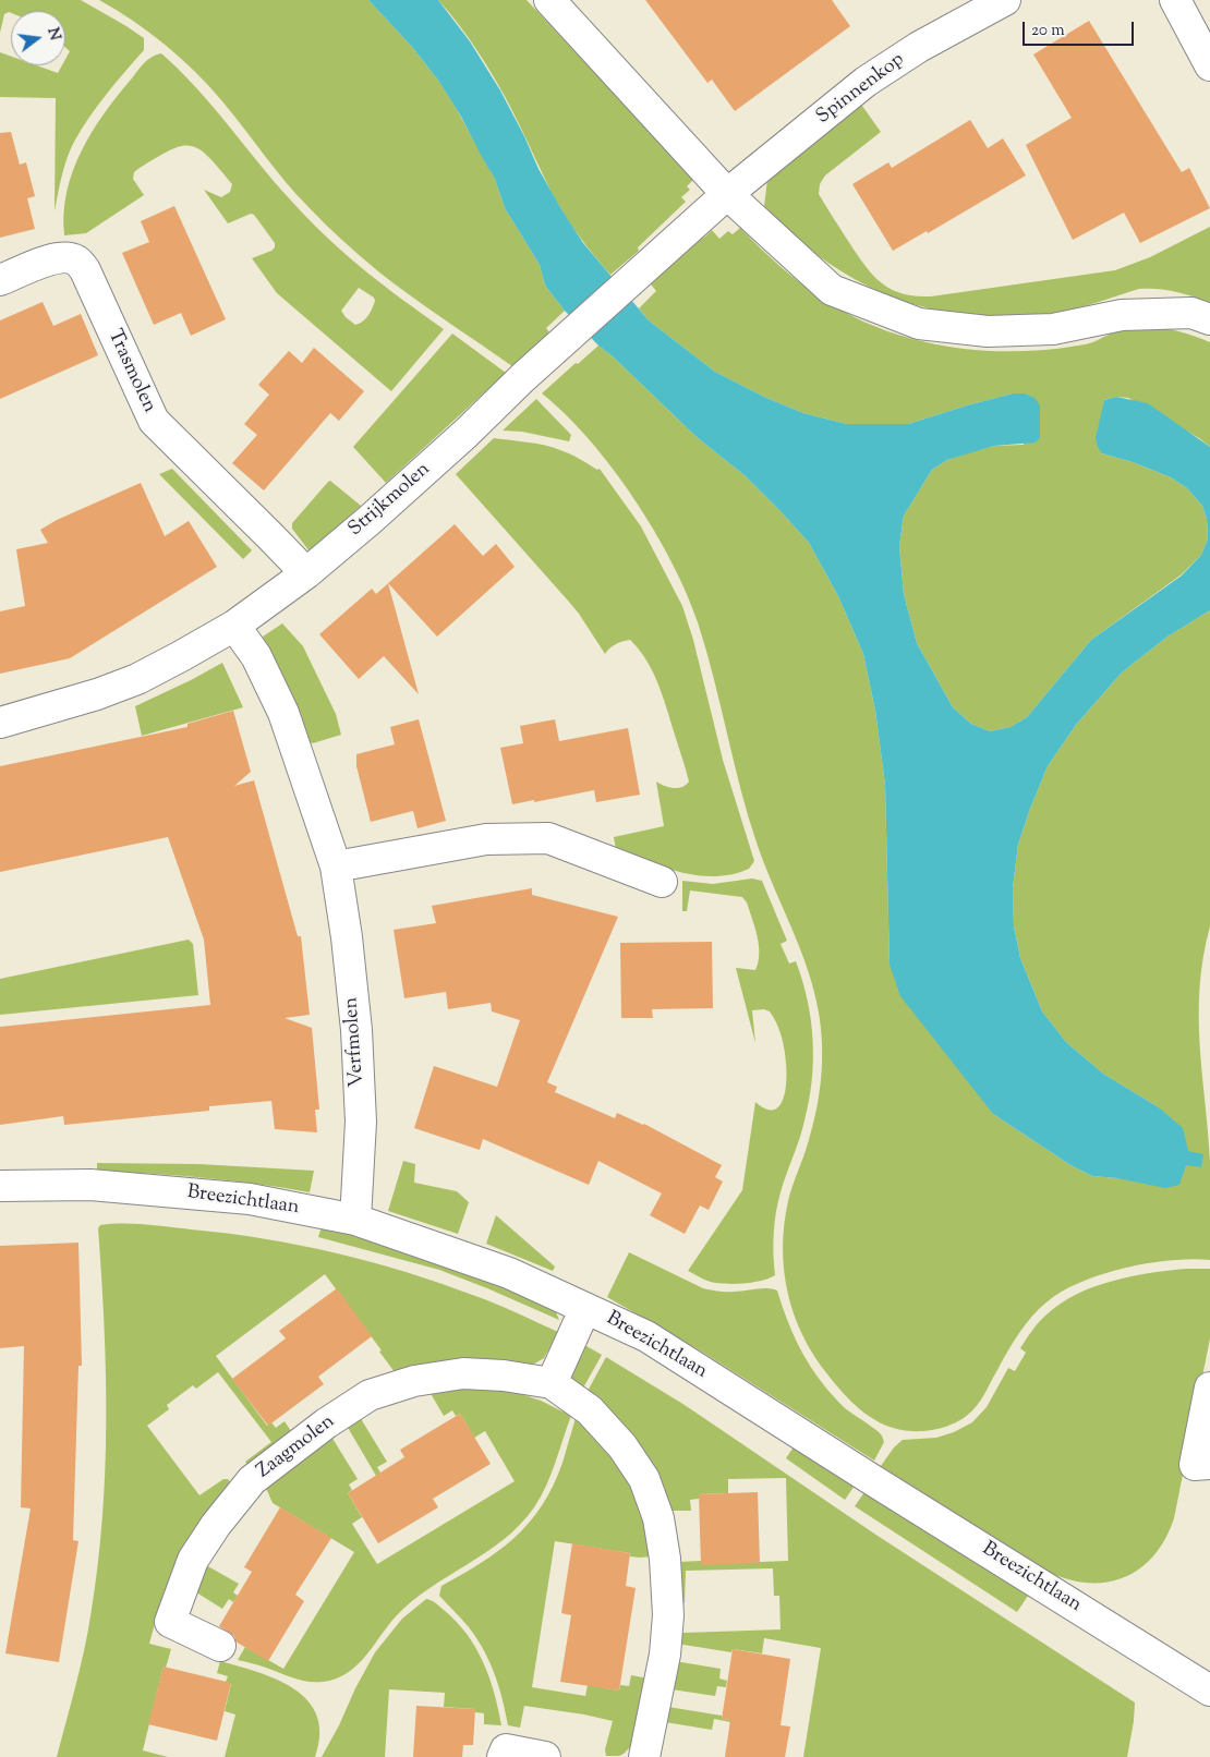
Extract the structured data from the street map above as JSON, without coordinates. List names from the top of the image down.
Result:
{
  "streets": {
    "street": [
      "Spinnenkop",
      "Trasmolen",
      "Strijkmolen",
      "Verfmolen",
      "Breezichtlaan",
      "Zaagmolen"
    ]
  },
  "crossings": [
    ["Spinnenkop", "Strijkmolen"],
    ["Trasmolen", "Strijkmolen"],
    ["Strijkmolen", "Verfmolen"],
    ["Verfmolen", "Breezichtlaan"]
  ],
  "scale_bar": "20 m",
  "north": "right"
}
